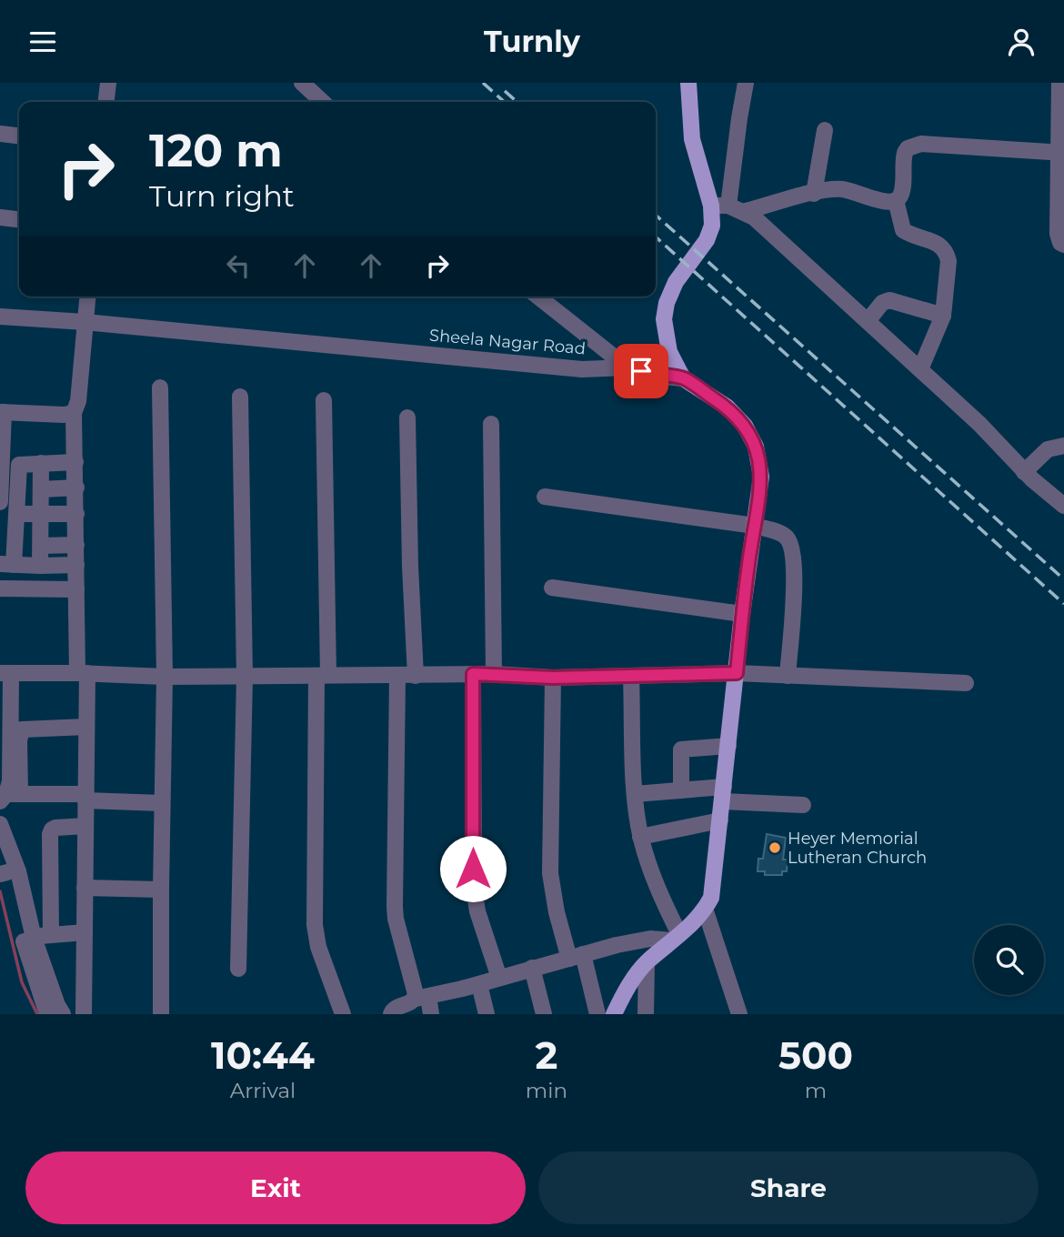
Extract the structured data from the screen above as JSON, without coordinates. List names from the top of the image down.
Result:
{
  "streets": {
    "main road": ["Sheela Nagar Road"]
  },
  "places": ["Heyer Memorial Lutheran Church"],
  "page": {
    "header": "Turnly",
    "turn": ["120 m", "Turn right"],
    "eta": [
      "10:44",
      "Arrival",
      "2",
      "min",
      "500",
      "m"
    ],
    "buttons": ["Exit", "Share"]
  }
}
